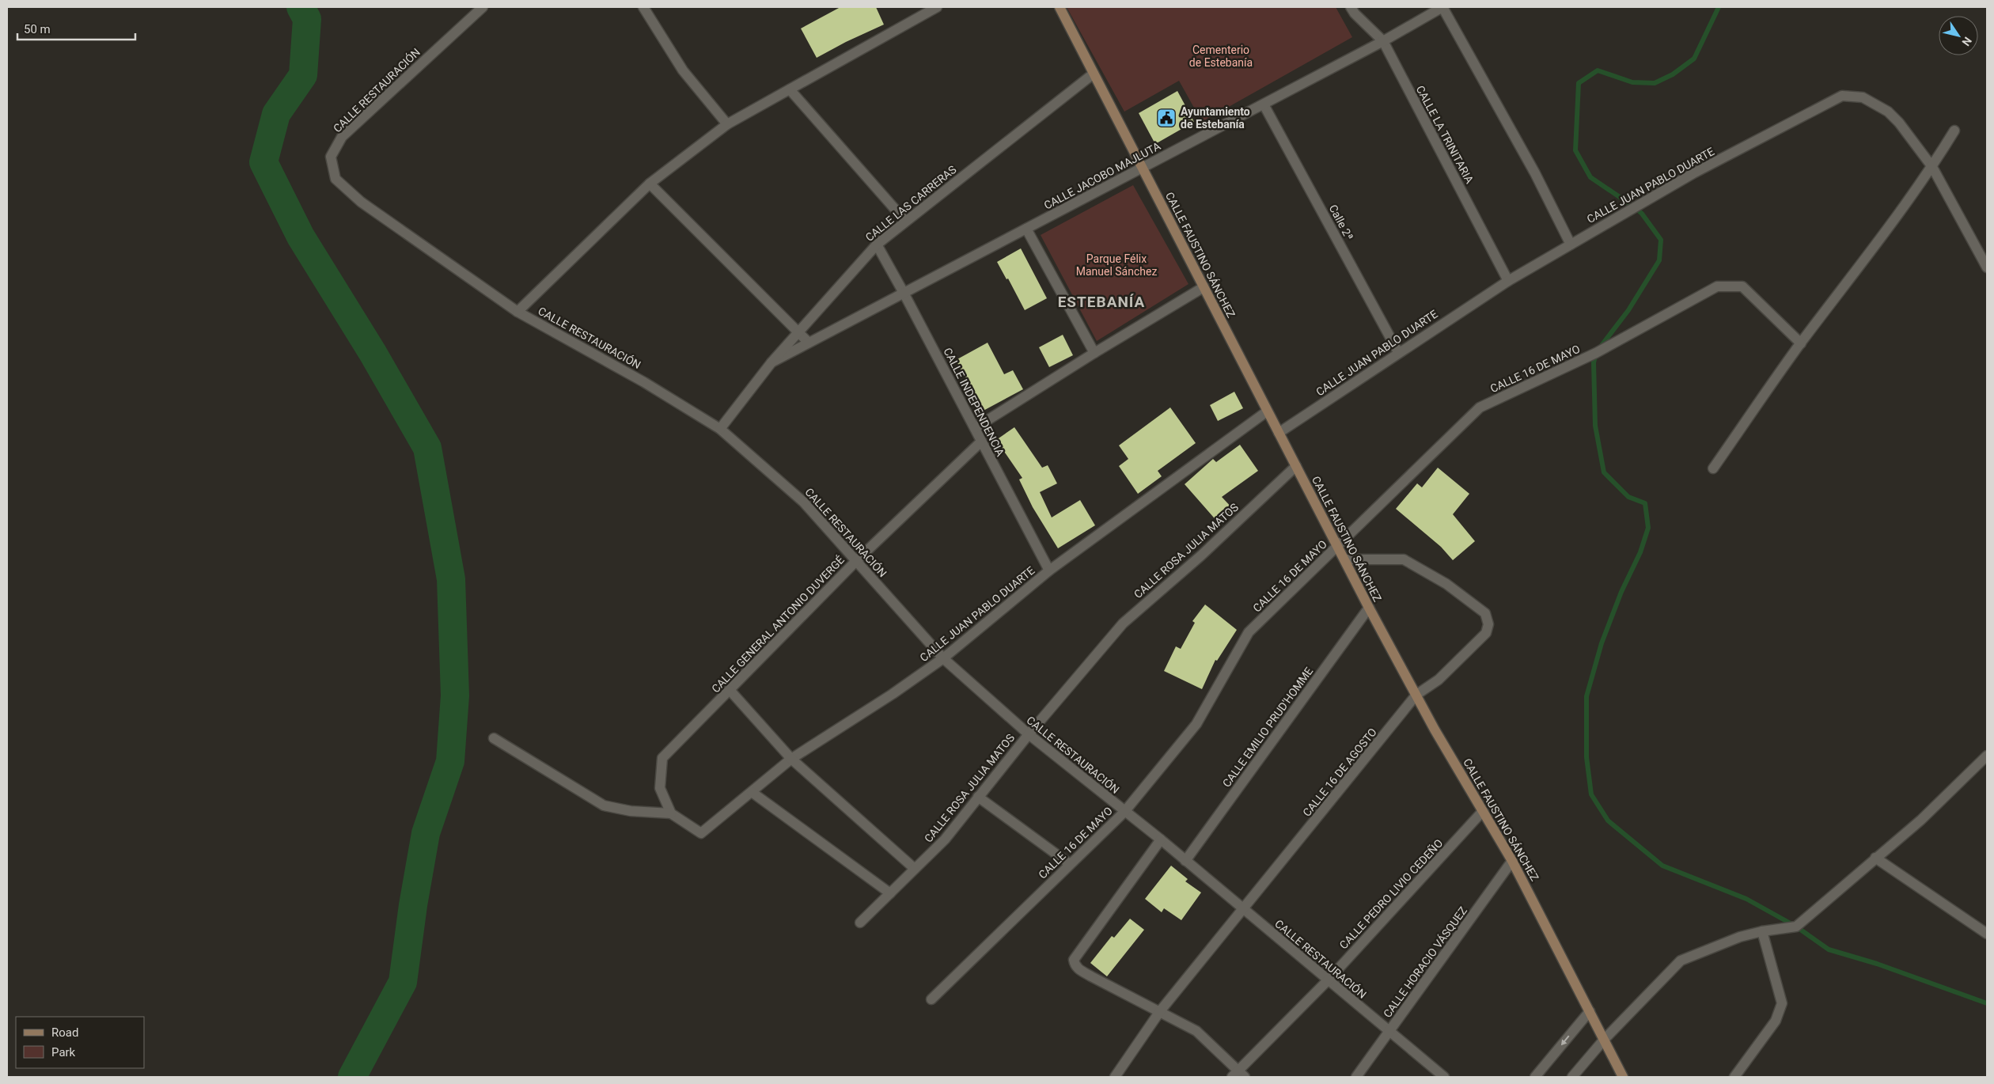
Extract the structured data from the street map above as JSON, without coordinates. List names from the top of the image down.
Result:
{
  "streets": {
    "street": [
      "CALLE RESTAURACIÓN",
      "CALLE LA TRINITARIA",
      "CALLE JACOBO MAJLUTA",
      "CALLE JUAN PABLO DUARTE",
      "CALLE LAS CARRERAS",
      "Calle 2ª",
      "CALLE FAUSTINO SÁNCHEZ",
      "CALLE 16 DE MAYO",
      "CALLE INDEPENDENCIA",
      "CALLE ROSA JULIA MATOS",
      "CALLE GENERAL ANTONIO DUVERGÉ",
      "CALLE EMILIO PRUD'HOMME",
      "CALLE 16 DE AGOSTO",
      "CALLE PEDRO LIVIO CEDEÑO",
      "CALLE HORACIO VÁSQUEZ"
    ]
  },
  "crossings": [
    ["CALLE RESTAURACIÓN", "CALLE JUAN PABLO DUARTE"],
    ["CALLE RESTAURACIÓN", "CALLE LAS CARRERAS"],
    ["CALLE RESTAURACIÓN", "CALLE 16 DE MAYO"],
    ["CALLE RESTAURACIÓN", "CALLE ROSA JULIA MATOS"],
    ["CALLE RESTAURACIÓN", "CALLE GENERAL ANTONIO DUVERGÉ"],
    ["CALLE RESTAURACIÓN", "CALLE EMILIO PRUD'HOMME"],
    ["CALLE RESTAURACIÓN", "CALLE 16 DE AGOSTO"],
    ["CALLE RESTAURACIÓN", "CALLE PEDRO LIVIO CEDEÑO"],
    ["CALLE RESTAURACIÓN", "CALLE HORACIO VÁSQUEZ"],
    ["CALLE LA TRINITARIA", "CALLE JACOBO MAJLUTA"],
    ["CALLE LA TRINITARIA", "CALLE JUAN PABLO DUARTE"],
    ["CALLE JACOBO MAJLUTA", "CALLE LAS CARRERAS"],
    ["CALLE JACOBO MAJLUTA", "Calle 2ª"],
    ["CALLE JACOBO MAJLUTA", "CALLE FAUSTINO SÁNCHEZ"],
    ["CALLE JACOBO MAJLUTA", "CALLE INDEPENDENCIA"],
    ["CALLE JUAN PABLO DUARTE", "Calle 2ª"],
    ["CALLE JUAN PABLO DUARTE", "CALLE FAUSTINO SÁNCHEZ"],
    ["CALLE JUAN PABLO DUARTE", "CALLE INDEPENDENCIA"],
    ["CALLE JUAN PABLO DUARTE", "CALLE GENERAL ANTONIO DUVERGÉ"],
    ["CALLE LAS CARRERAS", "CALLE FAUSTINO SÁNCHEZ"],
    ["CALLE LAS CARRERAS", "CALLE INDEPENDENCIA"],
    ["CALLE FAUSTINO SÁNCHEZ", "CALLE 16 DE MAYO"],
    ["CALLE FAUSTINO SÁNCHEZ", "CALLE ROSA JULIA MATOS"],
    ["CALLE FAUSTINO SÁNCHEZ", "CALLE EMILIO PRUD'HOMME"],
    ["CALLE FAUSTINO SÁNCHEZ", "CALLE 16 DE AGOSTO"],
    ["CALLE FAUSTINO SÁNCHEZ", "CALLE PEDRO LIVIO CEDEÑO"],
    ["CALLE FAUSTINO SÁNCHEZ", "CALLE HORACIO VÁSQUEZ"],
    ["CALLE INDEPENDENCIA", "CALLE GENERAL ANTONIO DUVERGÉ"]
  ],
  "districts": ["ESTEBANÍA"],
  "parks": ["Cementerio de Estebanía", "Parque Félix Manuel Sánchez"],
  "places": {
    "public building": ["Ayuntamiento de Estebanía"]
  },
  "legend": ["Road", "Park"],
  "scale_bar": "50 m",
  "north": "bottom right"
}
